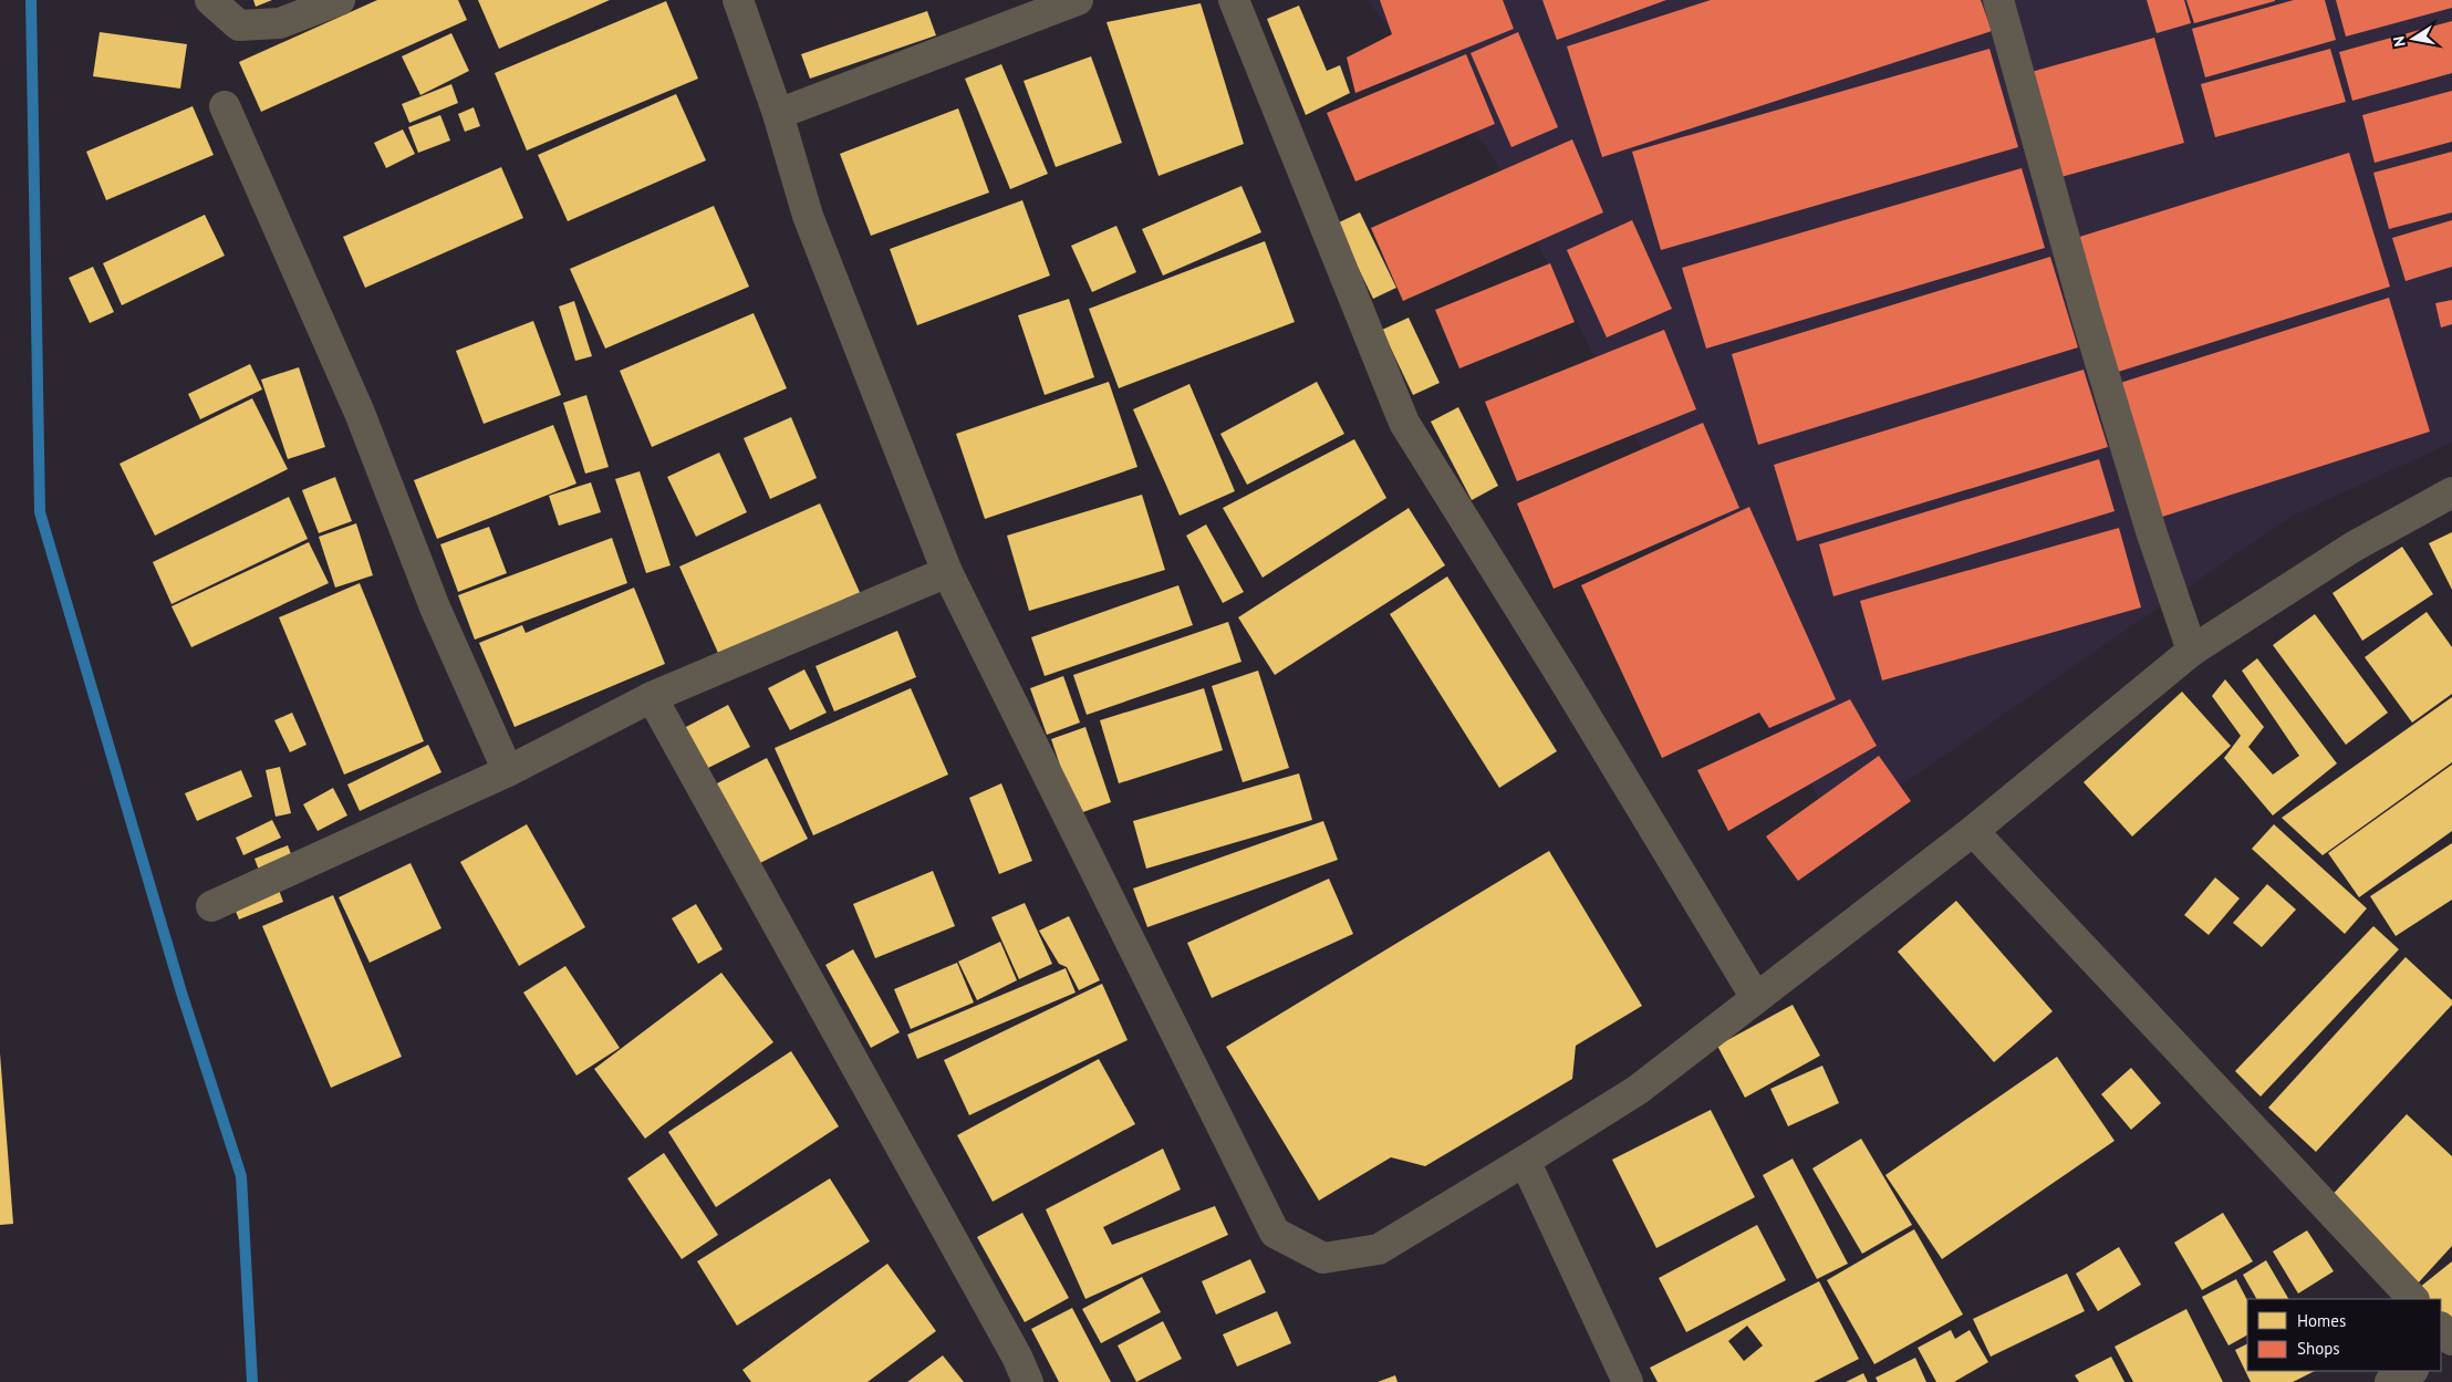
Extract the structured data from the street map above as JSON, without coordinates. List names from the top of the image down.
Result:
{
  "legend": ["Homes", "Shops"],
  "north": "left"
}
